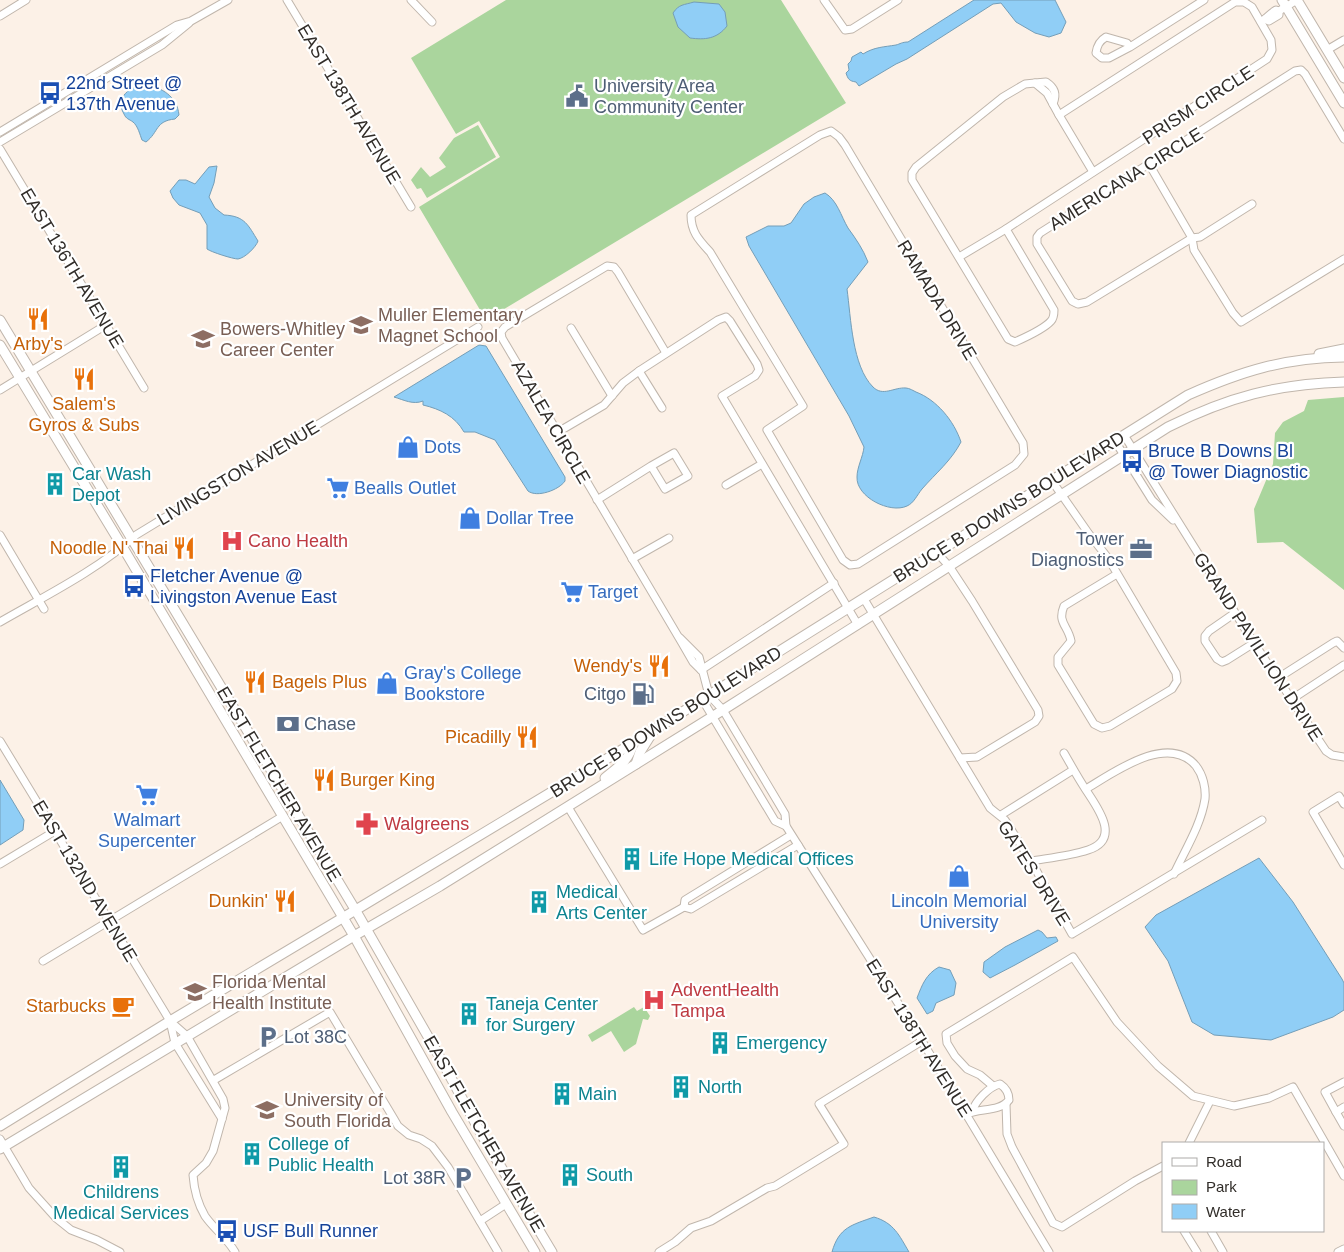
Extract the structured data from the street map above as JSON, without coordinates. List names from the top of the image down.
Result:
{
  "streets": {
    "main road": ["BRUCE B DOWNS BOULEVARD", "EAST FLETCHER AVENUE"],
    "street": [
      "EAST 138TH AVENUE",
      "PRISM CIRCLE",
      "AMERICANA CIRCLE",
      "EAST 136TH AVENUE",
      "RAMADA DRIVE",
      "AZALEA CIRCLE",
      "LIVINGSTON AVENUE",
      "GRAND PAVILLION DRIVE",
      "GATES DRIVE",
      "EAST 132ND AVENUE"
    ]
  },
  "crossings": [
    ["EAST 138TH AVENUE", "AZALEA CIRCLE"],
    ["EAST 138TH AVENUE", "BRUCE B DOWNS BOULEVARD"],
    ["AZALEA CIRCLE", "BRUCE B DOWNS BOULEVARD"],
    ["LIVINGSTON AVENUE", "EAST FLETCHER AVENUE"],
    ["BRUCE B DOWNS BOULEVARD", "GRAND PAVILLION DRIVE"],
    ["BRUCE B DOWNS BOULEVARD", "EAST FLETCHER AVENUE"],
    ["BRUCE B DOWNS BOULEVARD", "GATES DRIVE"],
    ["BRUCE B DOWNS BOULEVARD", "EAST 132ND AVENUE"]
  ],
  "places": {
    "bus stop": [
      "22nd Street @ 137th Avenue",
      "Bruce B Downs Bl @ Tower Diagnostic",
      "Fletcher Avenue @ Livingston Avenue East",
      "USF Bull Runner"
    ],
    "public building": ["University Area Community Center"],
    "restaurant": [
      "Arby's",
      "Salem's Gyros & Subs",
      "Noodle N' Thai",
      "Wendy's",
      "Bagels Plus",
      "Picadilly",
      "Burger King",
      "Dunkin'"
    ],
    "school or university": [
      "Muller Elementary Magnet School",
      "Bowers-Whitley Career Center",
      "Florida Mental Health Institute",
      "University of South Florida"
    ],
    "shop": [
      "Dots",
      "Dollar Tree",
      "Gray's College Bookstore",
      "Lincoln Memorial University"
    ],
    "building": [
      "Car Wash Depot",
      "Life Hope Medical Offices",
      "Medical Arts Center",
      "Taneja Center for Surgery",
      "Emergency",
      "North",
      "Main",
      "College of Public Health",
      "Childrens Medical Services",
      "South"
    ],
    "supermarket": ["Bealls Outlet", "Target", "Walmart Supercenter"],
    "hospital": ["Cano Health", "AdventHealth Tampa"],
    "office": ["Tower Diagnostics"],
    "fuel station": ["Citgo"],
    "bank": ["Chase"],
    "pharmacy": ["Walgreens"],
    "cafe": ["Starbucks"],
    "parking": ["Lot 38C", "Lot 38R"]
  },
  "legend": ["Road", "Park", "Water"]
}
